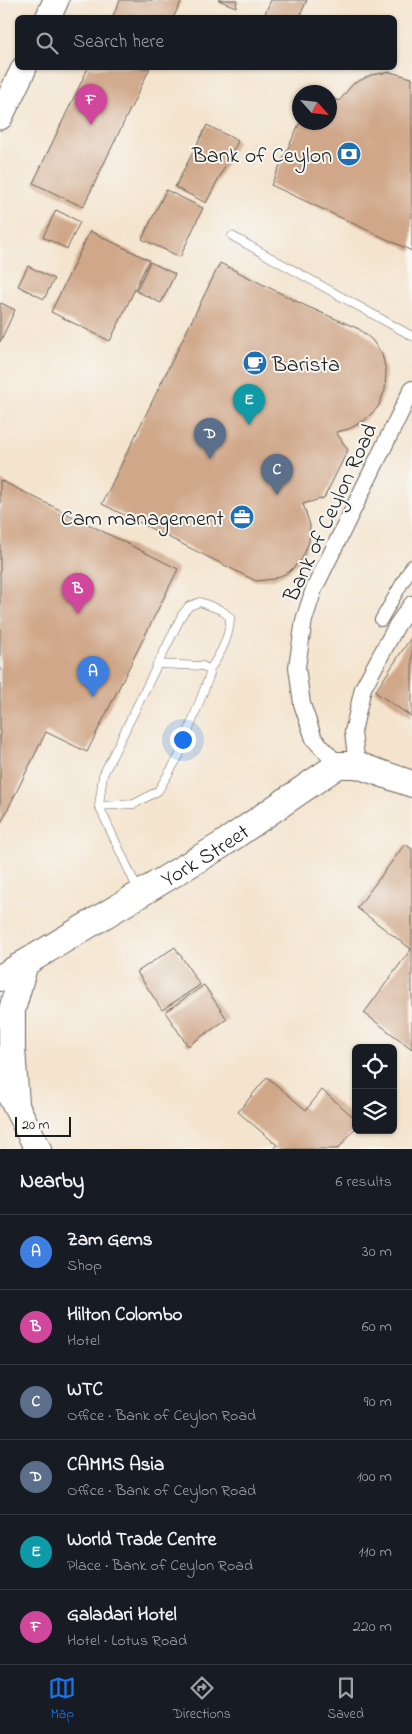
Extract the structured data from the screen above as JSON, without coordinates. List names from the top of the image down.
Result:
{
  "streets": {
    "highway": ["York Street"],
    "street": ["Bank of Ceylon Road"]
  },
  "crossings": [
    ["Bank of Ceylon Road", "York Street"]
  ],
  "places": {
    "bank": ["Bank of Ceylon"],
    "cafe": ["Barista"],
    "office": ["Cam management"]
  },
  "scale_bar": "20 m",
  "north": "bottom right",
  "page": {
    "search": "Search here",
    "pins": [
      "F",
      "E",
      "D",
      "C",
      "B",
      "A"
    ],
    "scale": "20 m",
    "heading": ["Nearby", "6 results"],
    "list": [
      {
        "mark": "A",
        "name": "Zam Gems",
        "note": "Shop",
        "value": "30 m"
      },
      {
        "mark": "B",
        "name": "Hilton Colombo",
        "note": "Hotel",
        "value": "60 m"
      },
      {
        "mark": "C",
        "name": "WTC",
        "note": "Office · Bank of Ceylon Road",
        "value": "90 m"
      },
      {
        "mark": "D",
        "name": "CAMMS Asia",
        "note": "Office · Bank of Ceylon Road",
        "value": "100 m"
      },
      {
        "mark": "E",
        "name": "World Trade Centre",
        "note": "Place · Bank of Ceylon Road",
        "value": "110 m"
      },
      {
        "mark": "F",
        "name": "Galadari Hotel",
        "note": "Hotel · Lotus Road",
        "value": "220 m"
      }
    ],
    "nav": ["Map", "Directions", "Saved"]
  }
}
